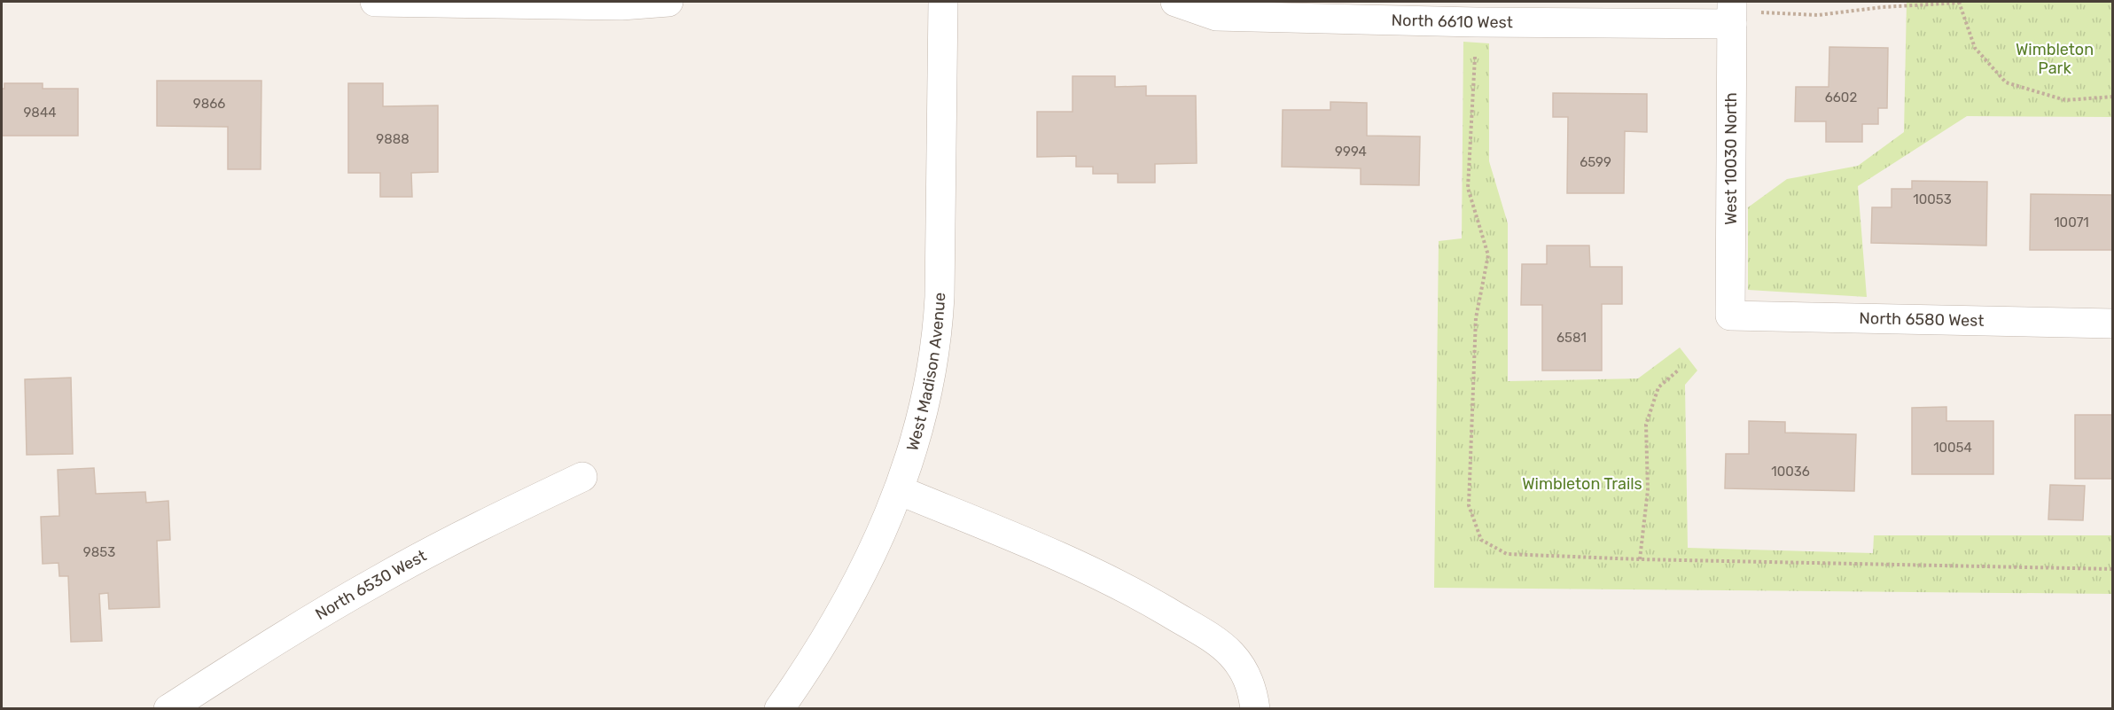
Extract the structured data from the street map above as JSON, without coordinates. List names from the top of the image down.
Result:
{
  "streets": {
    "street": [
      "North 6610 West",
      "West 10030 North",
      "North 6580 West",
      "West Madison Avenue",
      "North 6530 West"
    ]
  },
  "crossings": [
    ["North 6610 West", "West 10030 North"],
    ["West 10030 North", "North 6580 West"]
  ],
  "parks": ["Wimbleton Park", "Wimbleton Trails"],
  "house_numbers": [
    "6602",
    "9866",
    "9844",
    "9888",
    "9994",
    "6599",
    "10053",
    "10071",
    "6581",
    "10054",
    "10036",
    "9853"
  ]
}
